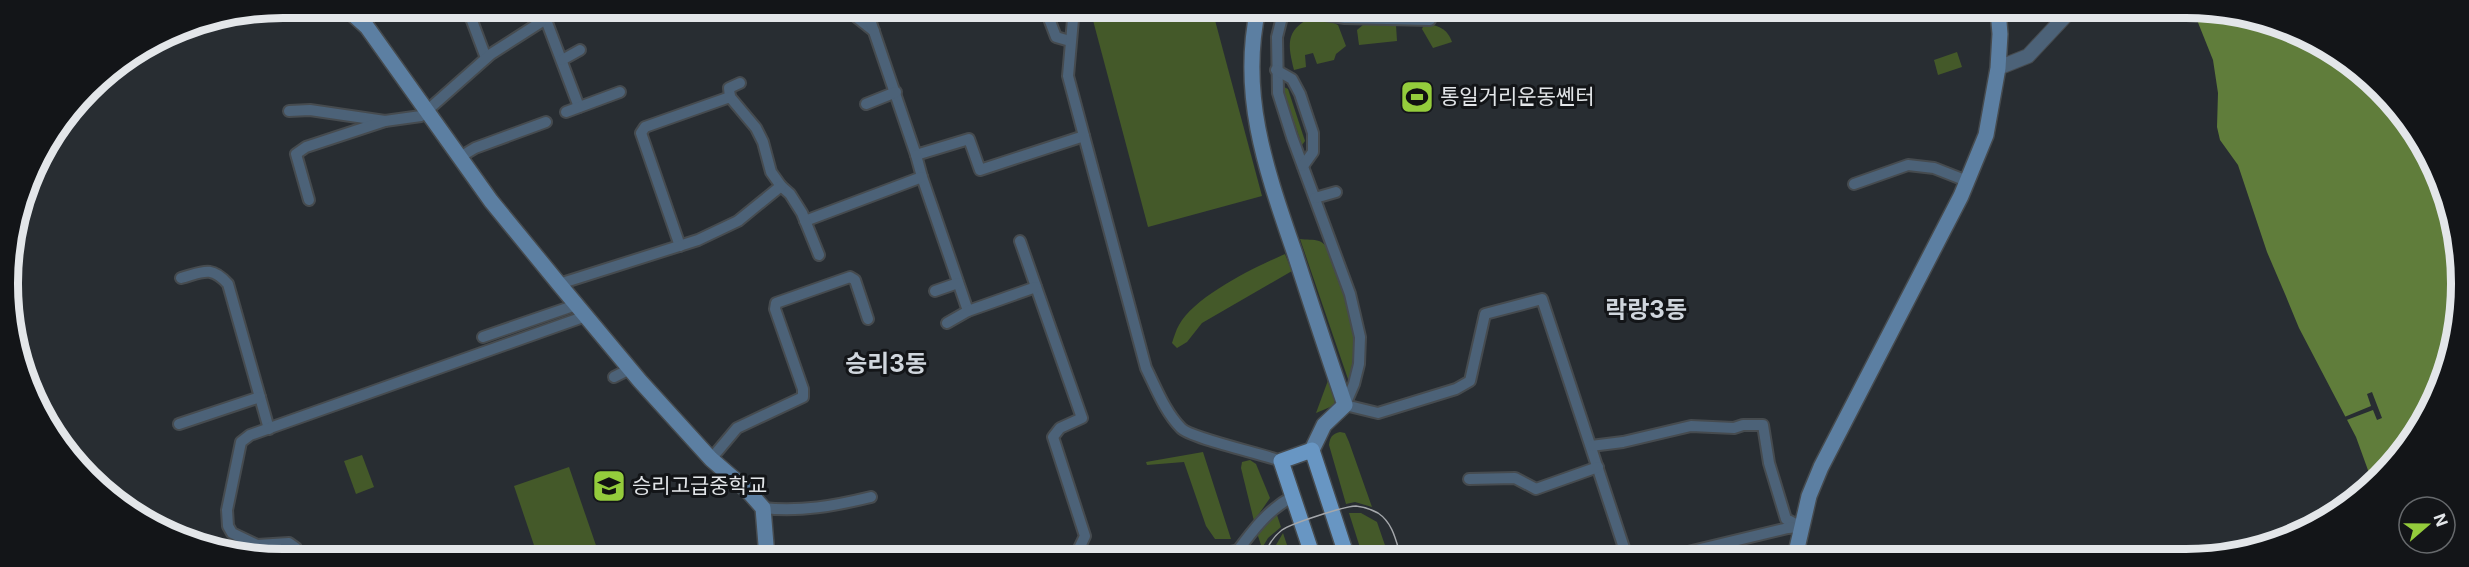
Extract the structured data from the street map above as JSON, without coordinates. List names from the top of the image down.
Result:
{
  "districts": ["락랑3동", "승리3동"],
  "places": {
    "sports": ["통일거리운동쎈터"],
    "school or university": ["승리고급중학교"]
  },
  "north": "right"
}
